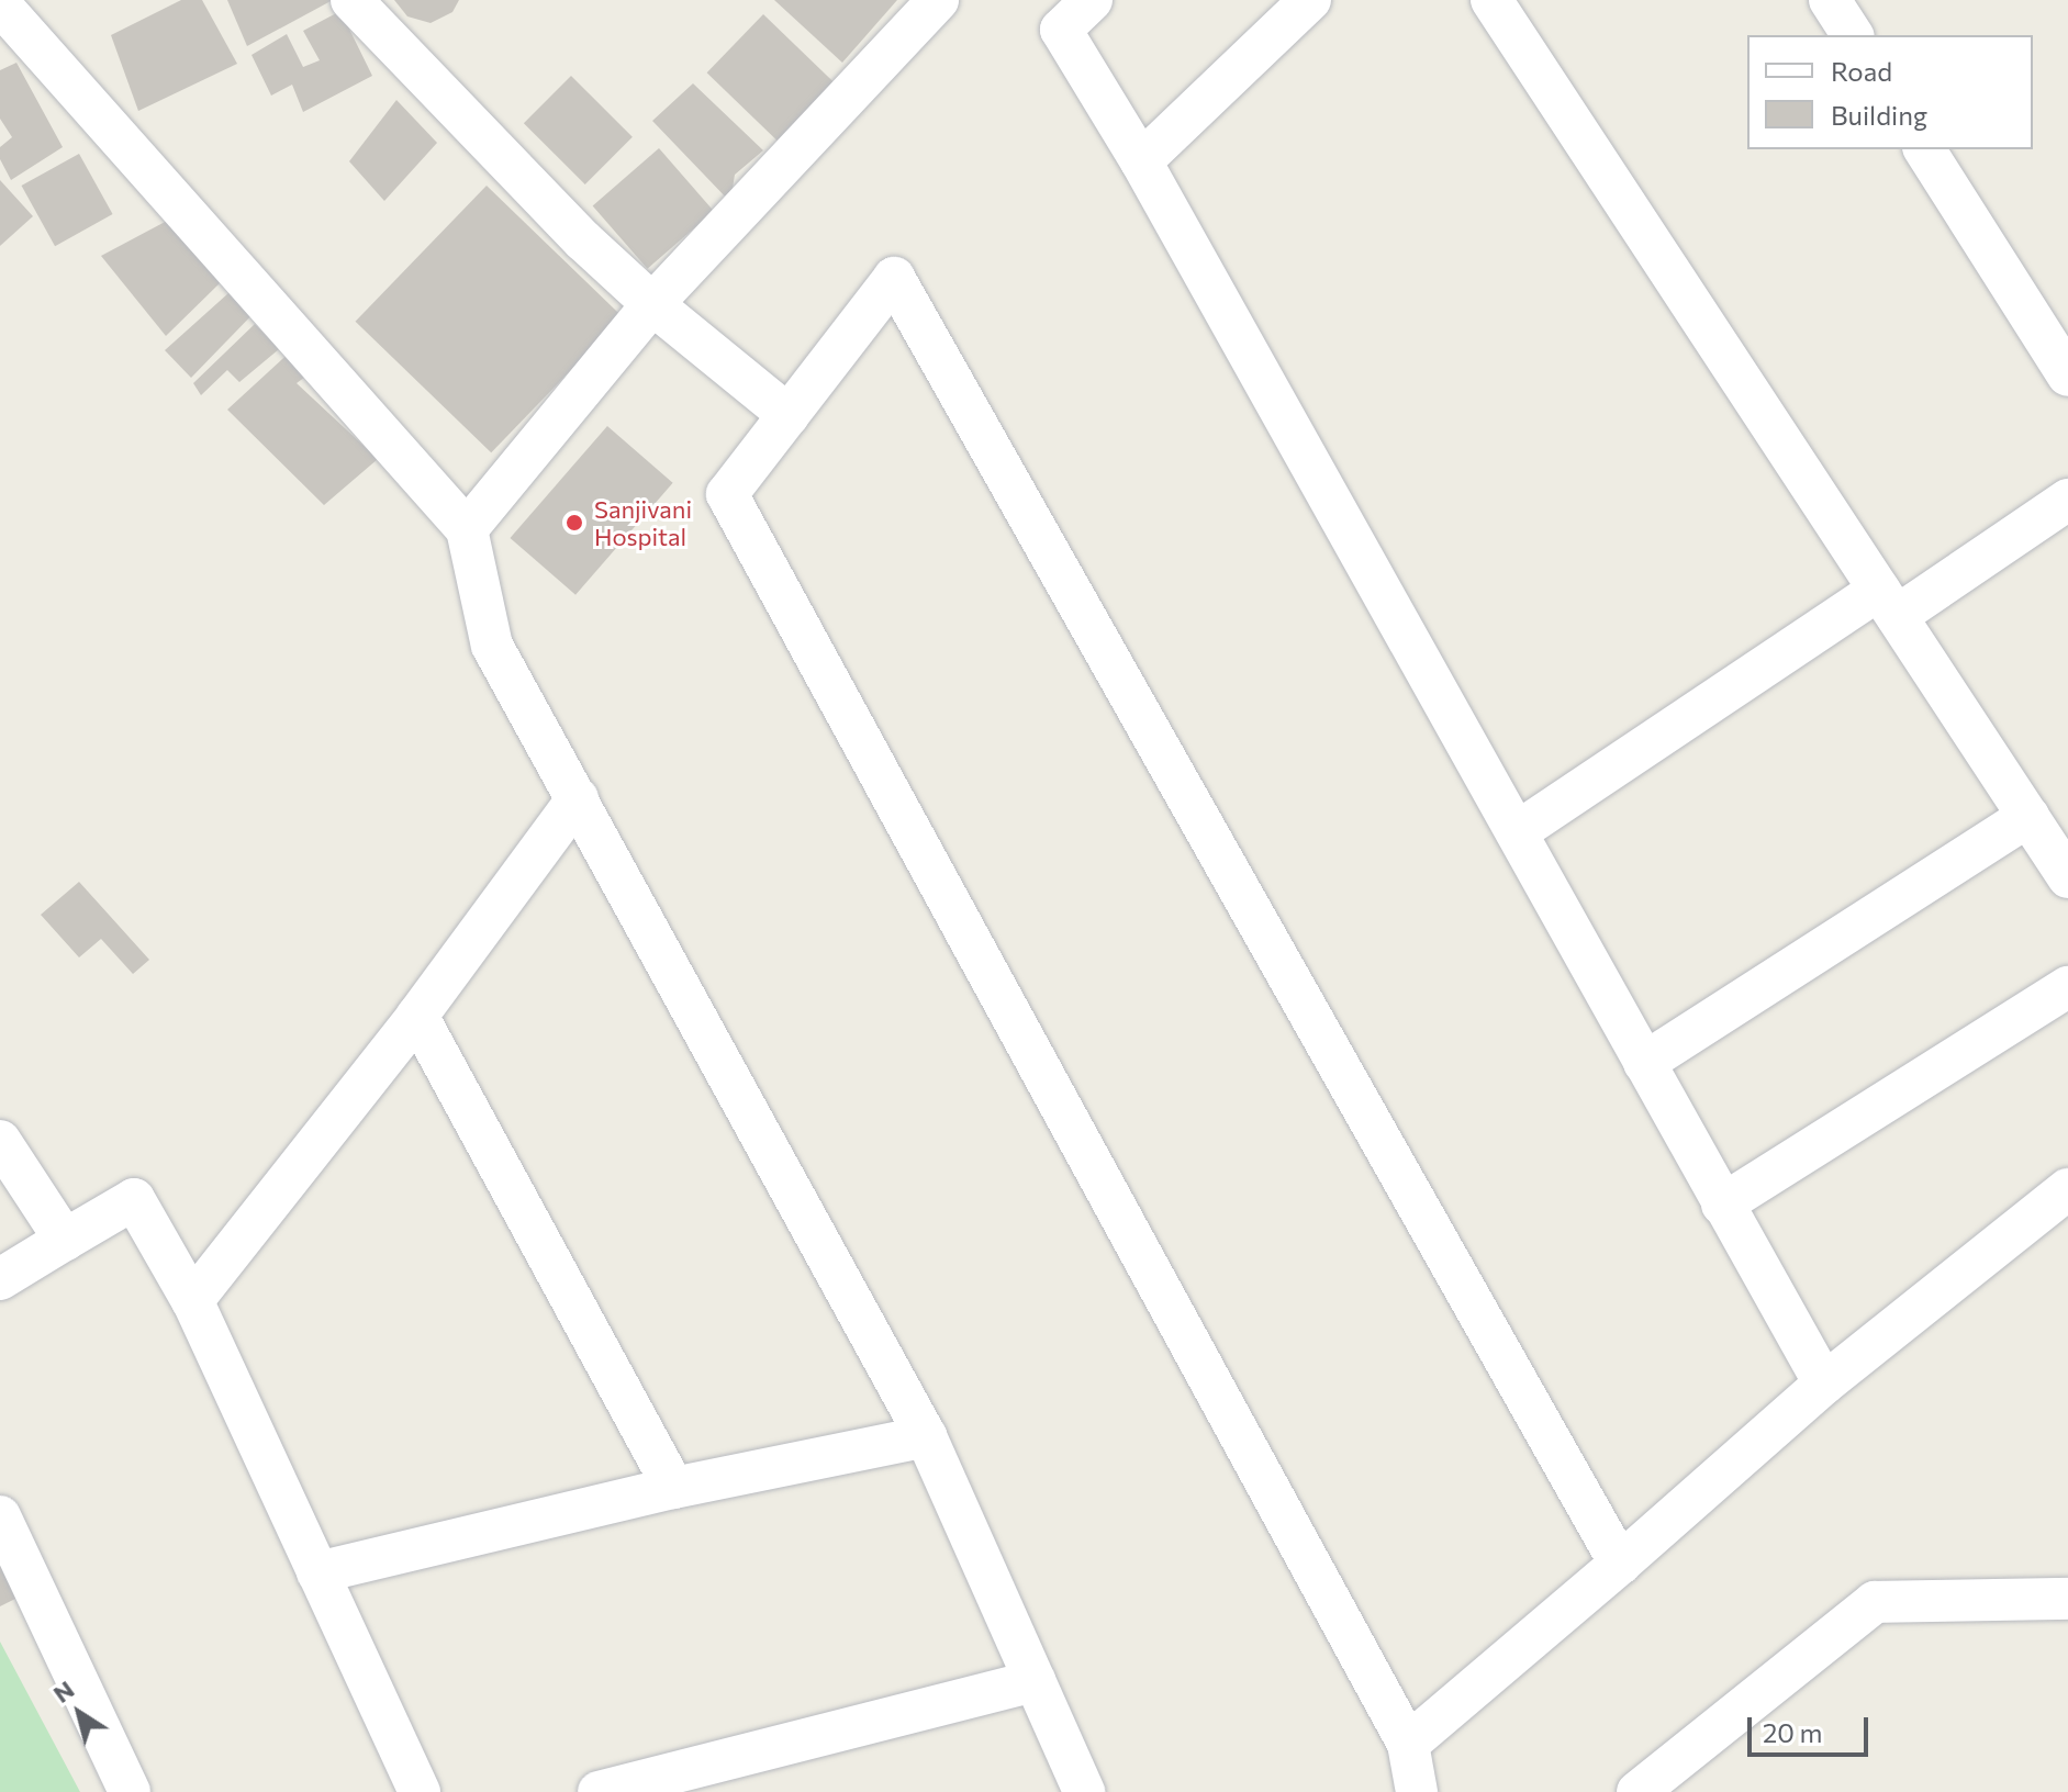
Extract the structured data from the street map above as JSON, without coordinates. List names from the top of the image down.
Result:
{
  "places": ["Sanjivani Hospital"],
  "legend": ["Road", "Building"],
  "scale_bar": "20 m",
  "north": "top left"
}
